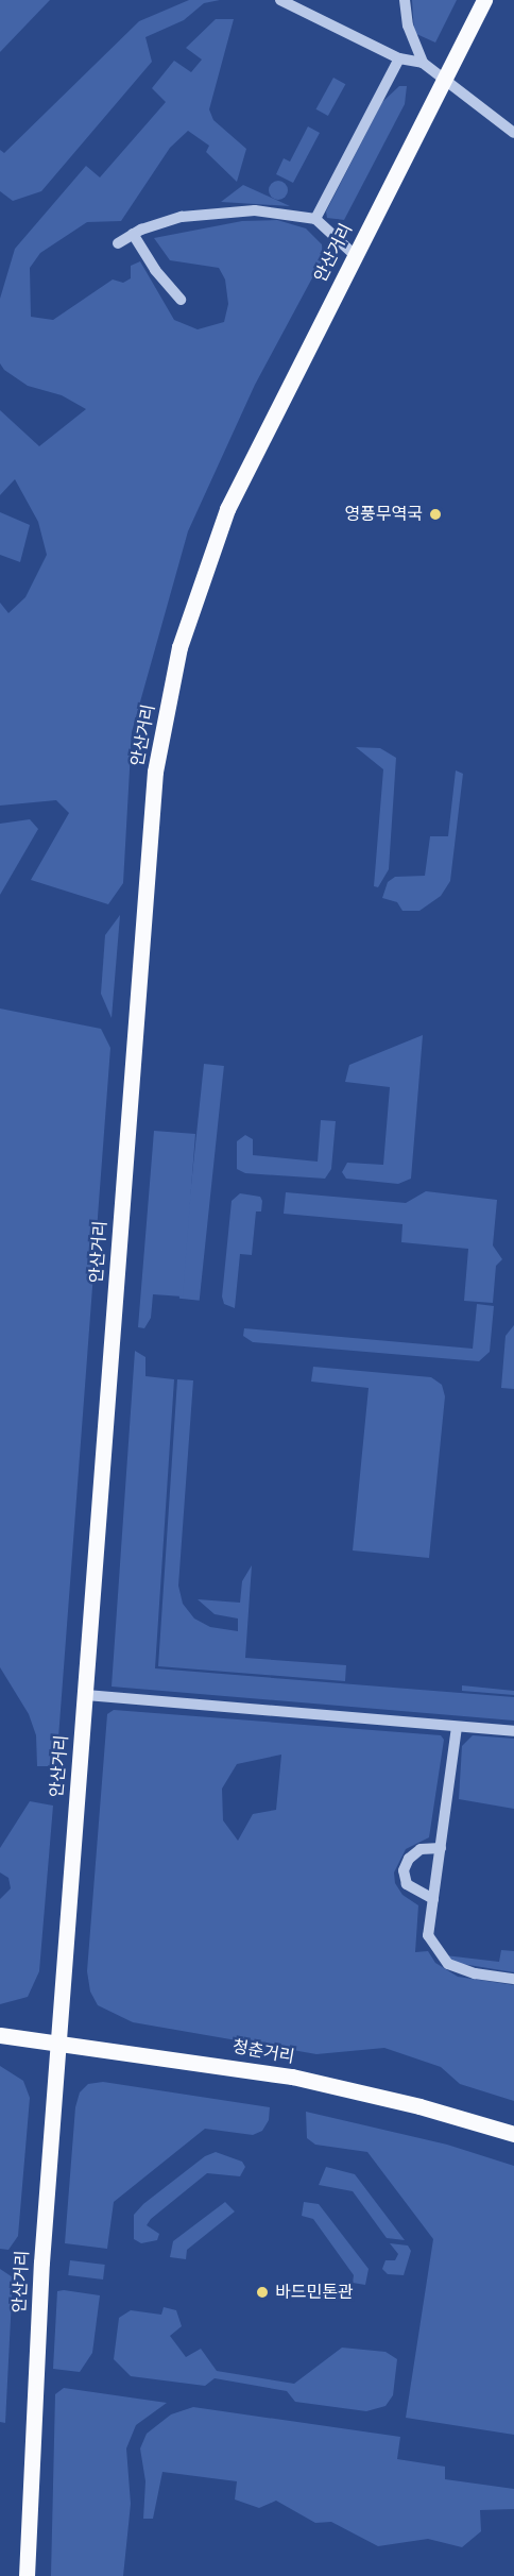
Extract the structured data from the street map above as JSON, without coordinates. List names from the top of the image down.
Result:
{
  "streets": {
    "main road": ["안산거리", "청춘거리"]
  },
  "crossings": [
    ["안산거리", "청춘거리"]
  ],
  "places": ["영풍무역국", "바드민톤관"]
}
